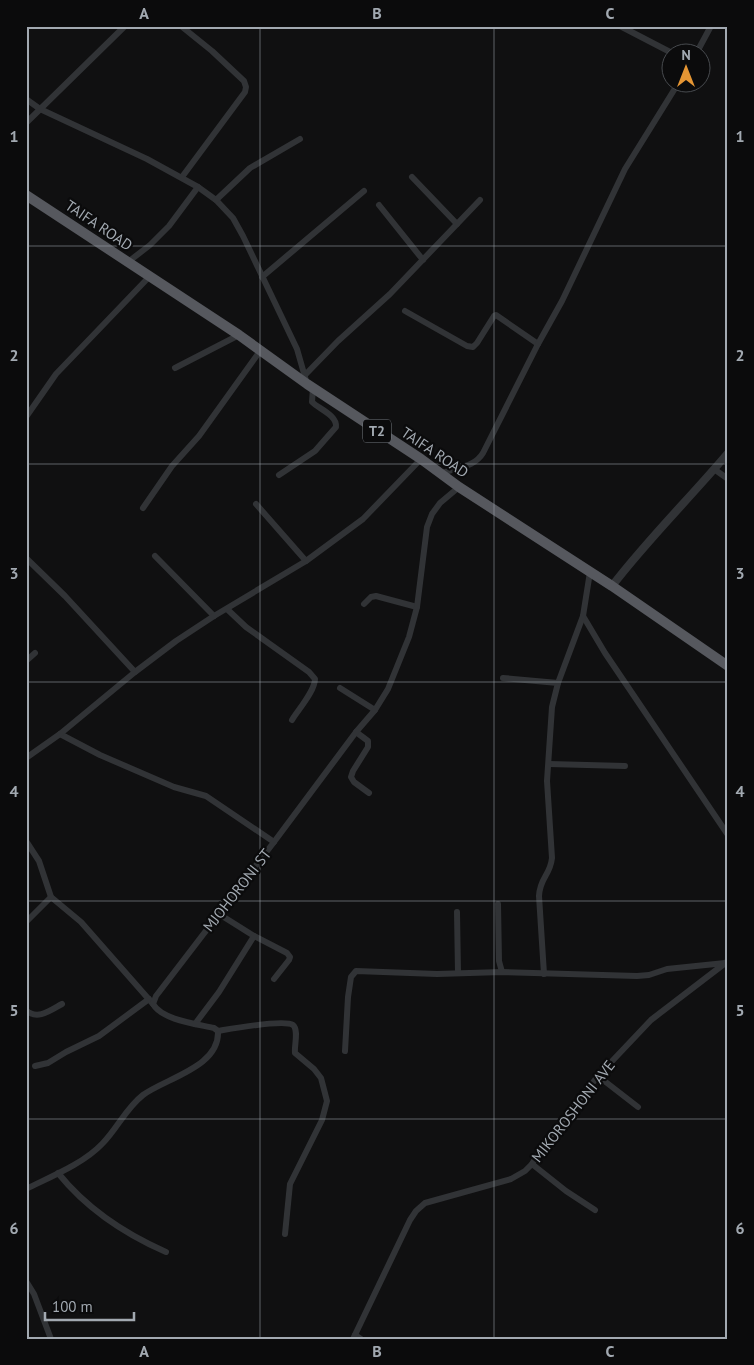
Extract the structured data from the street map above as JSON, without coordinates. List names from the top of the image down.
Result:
{
  "streets": {
    "highway": ["TAIFA ROAD", "T2"],
    "street": ["MJOHORONI ST", "MIKOROSHONI AVE"]
  },
  "crossings": [
    ["TAIFA ROAD", "MJOHORONI ST"]
  ],
  "scale_bar": "100 m",
  "north": "top",
  "grid": {
    "columns": ["A", "B", "C"],
    "rows": [
      "1",
      "2",
      "3",
      "4",
      "5",
      "6"
    ]
  }
}
